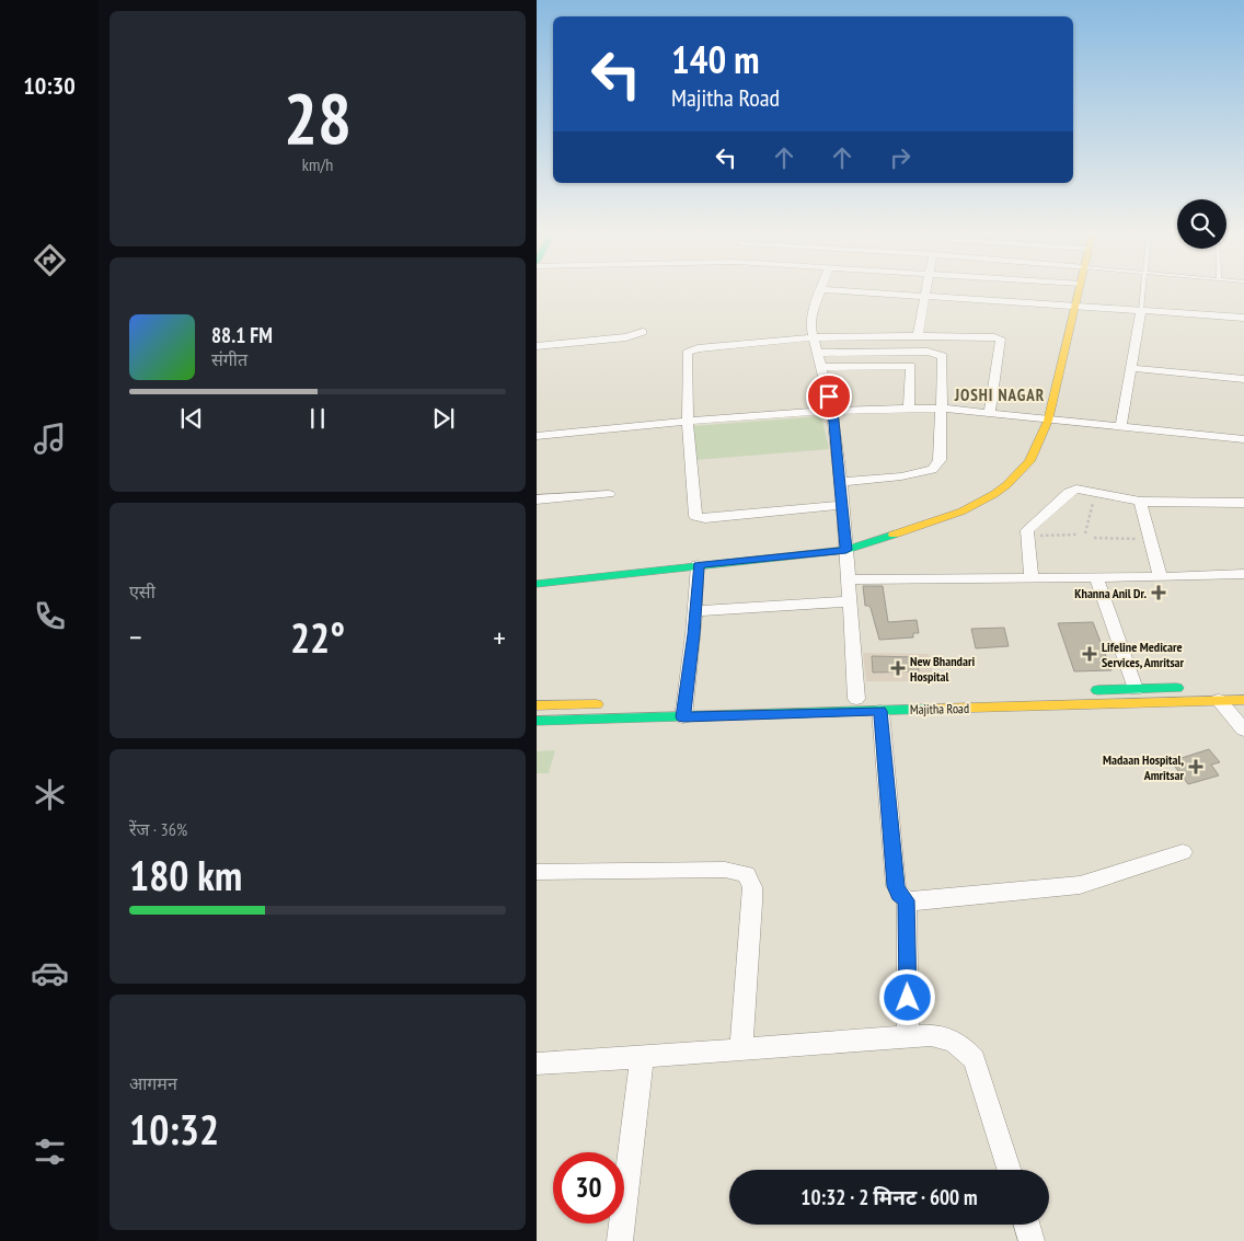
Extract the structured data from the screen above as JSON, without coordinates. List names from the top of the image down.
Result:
{
  "streets": {
    "street": ["Majitha Road"]
  },
  "districts": ["JOSHI NAGAR"],
  "places": {
    "health": [
      "Khanna Anil Dr.",
      "Lifeline Medicare Services, Amritsar",
      "New Bhandari Hospital",
      "Madaan Hospital, Amritsar"
    ]
  },
  "page": {
    "tabs": "10:30",
    "tile": [
      ["28", "km/h"],
      "एसी",
      ["रेंज · 36%", "180 km"],
      ["आगमन", "10:32"]
    ],
    "turn": ["140 m", "Majitha Road"],
    "song": ["88.1 FM", "संगीत"],
    "heat": ["−", "22°", "+"],
    "limit": "30",
    "trip": "10:32 · 2 मिनट · 600 m"
  }
}
